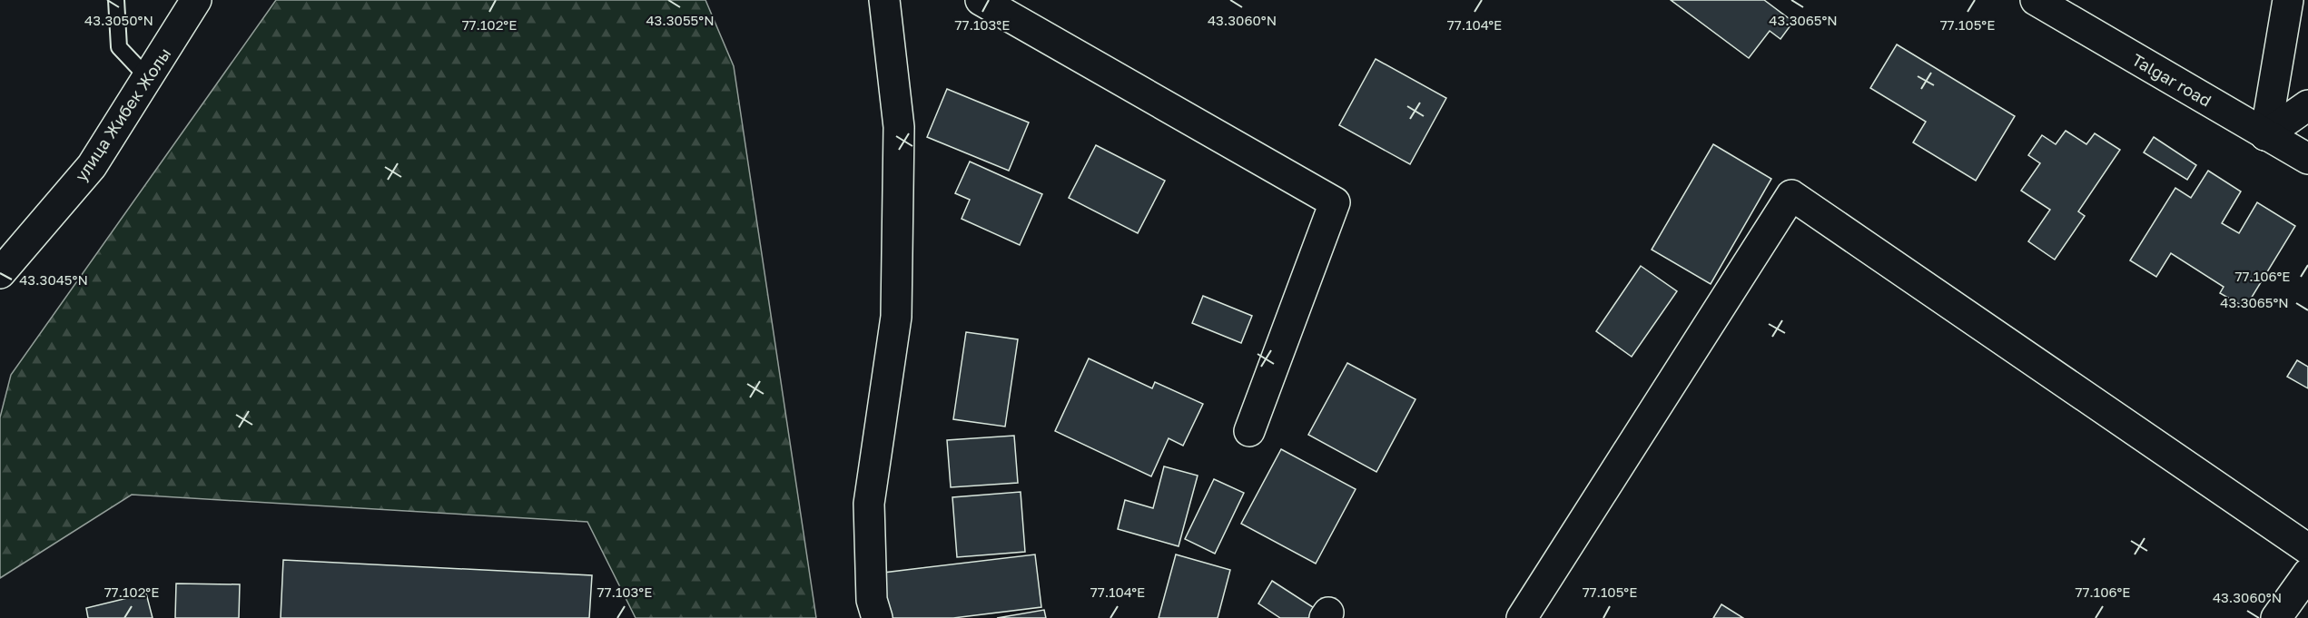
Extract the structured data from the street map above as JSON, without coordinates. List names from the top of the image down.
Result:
{
  "streets": {
    "street": ["Talgar road", "улица Жибек Жолы"]
  },
  "coordinates": [
    "43.3050°N",
    "43.3055°N",
    "43.3060°N",
    "43.3065°N",
    "77.102°E",
    "77.103°E",
    "77.104°E",
    "77.105°E",
    "77.106°E",
    "43.3045°N"
  ]
}
